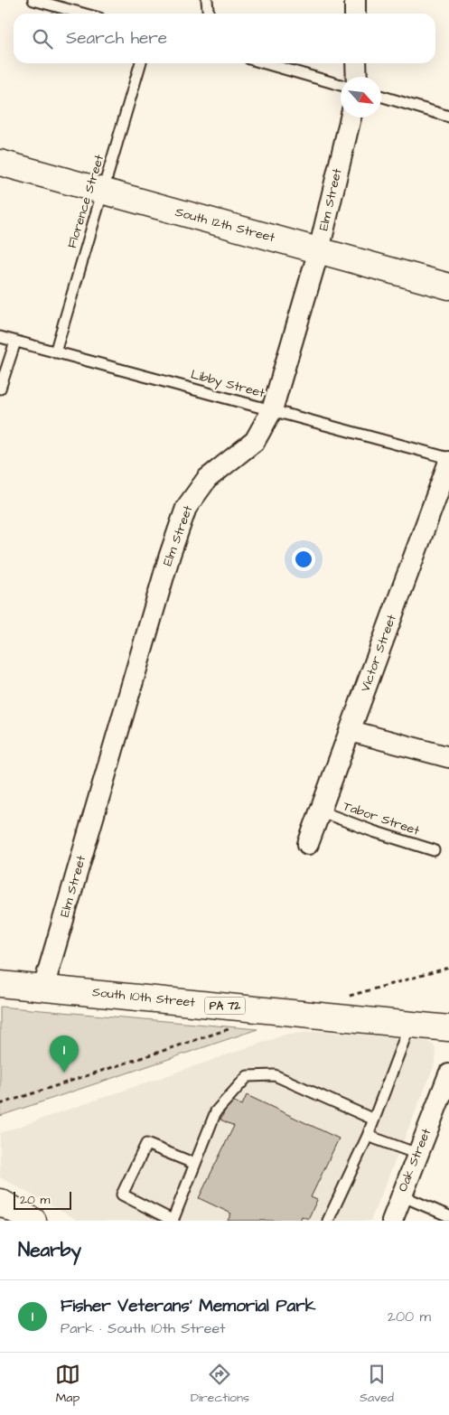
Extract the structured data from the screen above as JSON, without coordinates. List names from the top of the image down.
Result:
{
  "streets": {
    "main road": ["South 12th Street", "South 10th Street", "PA 72"],
    "street": ["Elm Street", "Victor Street", "Oak Street"],
    "lane": ["Florence Street", "Libby Street", "Tabor Street"]
  },
  "crossings": [
    ["Elm Street", "South 12th Street"],
    ["Elm Street", "Libby Street"],
    ["Elm Street", "South 10th Street"],
    ["Florence Street", "South 12th Street"],
    ["Florence Street", "Libby Street"],
    ["Victor Street", "Tabor Street"]
  ],
  "scale_bar": "20 m",
  "north": "bottom right",
  "page": {
    "search": "Search here",
    "pins": "1",
    "scale": "20 m",
    "heading": "Nearby",
    "list": [
      {
        "mark": "1",
        "name": "Fisher Veterans' Memorial Park",
        "note": "Park · South 10th Street",
        "value": "200 m"
      }
    ],
    "nav": ["Map", "Directions", "Saved"]
  }
}
